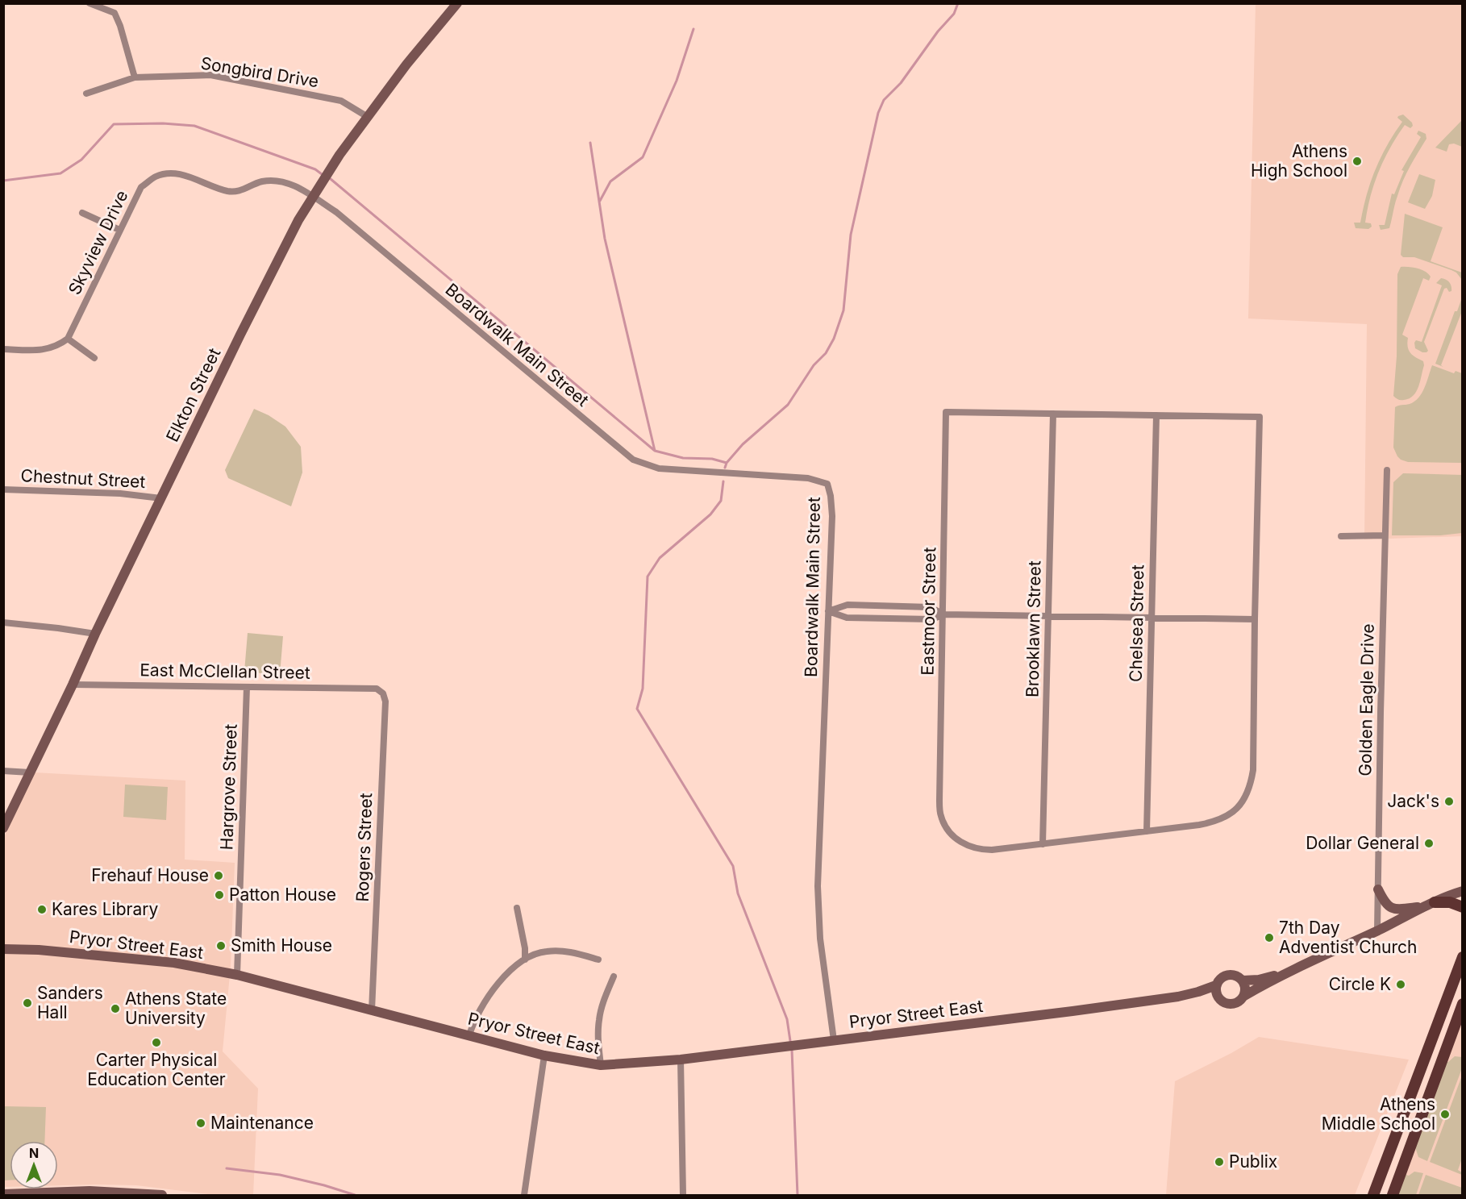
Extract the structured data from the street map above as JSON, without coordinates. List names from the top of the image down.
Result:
{
  "streets": {
    "street": [
      "Songbird Drive",
      "Skyview Drive",
      "Boardwalk Main Street",
      "Elkton Street",
      "Chestnut Street",
      "Eastmoor Street",
      "Chelsea Street",
      "Brooklawn Street",
      "East McClellan Street",
      "Golden Eagle Drive",
      "Hargrove Street",
      "Rogers Street",
      "Pryor Street East"
    ]
  },
  "crossings": [
    ["Songbird Drive", "Elkton Street"],
    ["Skyview Drive", "Boardwalk Main Street"],
    ["Skyview Drive", "Elkton Street"],
    ["Boardwalk Main Street", "Elkton Street"],
    ["Boardwalk Main Street", "Pryor Street East"],
    ["Elkton Street", "Chestnut Street"],
    ["Elkton Street", "East McClellan Street"],
    ["Eastmoor Street", "Chelsea Street"],
    ["Eastmoor Street", "Brooklawn Street"],
    ["East McClellan Street", "Hargrove Street"],
    ["East McClellan Street", "Rogers Street"],
    ["Hargrove Street", "Pryor Street East"],
    ["Rogers Street", "Pryor Street East"]
  ],
  "places": [
    "Athens High School",
    "Jack's",
    "Dollar General",
    "Frehauf House",
    "Patton House",
    "Kares Library",
    "7th Day Adventist Church",
    "Smith House",
    "Circle K",
    "Sanders Hall",
    "Athens State University",
    "Carter Physical Education Center",
    "Athens Middle School",
    "Maintenance",
    "Publix"
  ],
  "north": "top"
}
